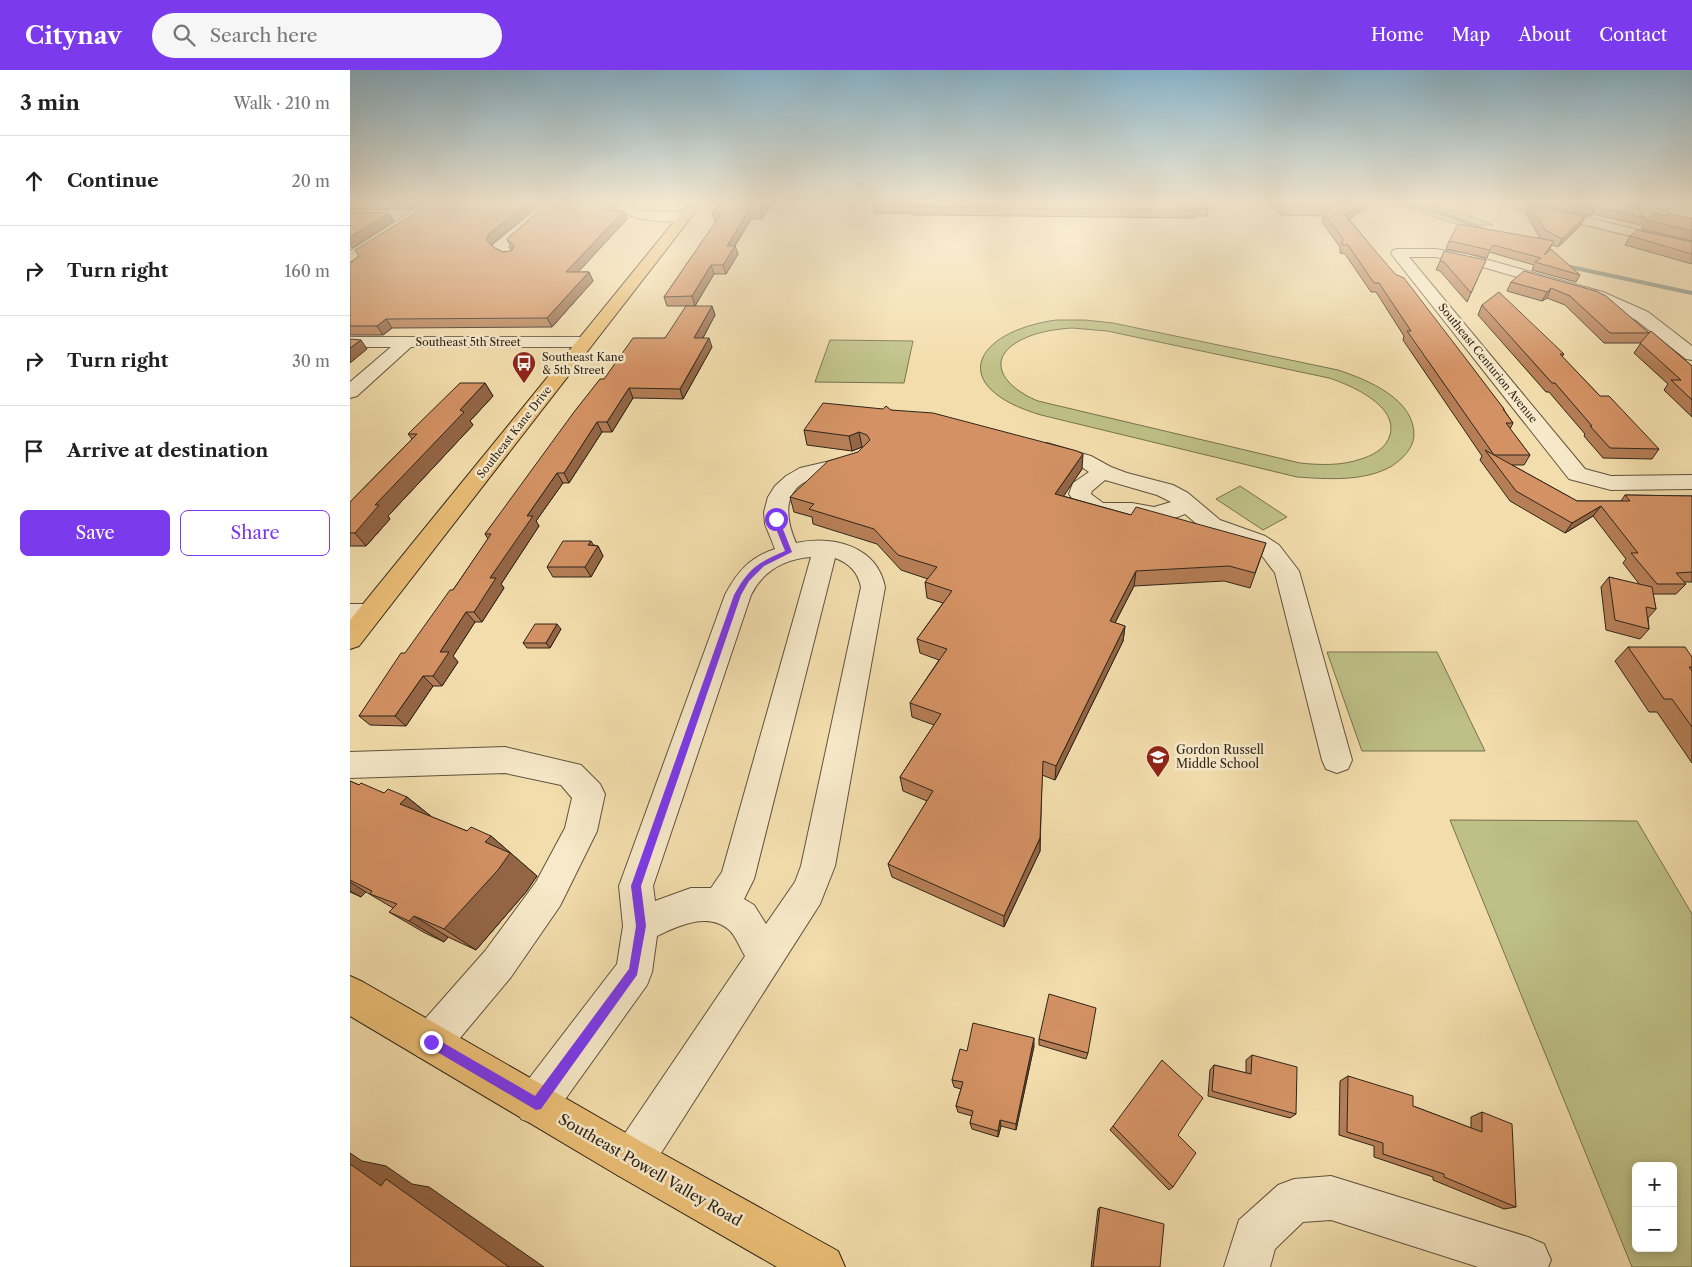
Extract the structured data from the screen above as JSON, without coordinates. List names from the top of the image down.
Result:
{
  "streets": {
    "main road": ["Southeast Kane Drive", "Southeast Powell Valley Road"],
    "street": ["Southeast 5th Street", "Southeast Centurion Avenue"]
  },
  "crossings": [
    ["Southeast 5th Street", "Southeast Kane Drive"]
  ],
  "places": {
    "bus stop": ["Southeast Kane & 5th Street"],
    "school or university": ["Gordon Russell Middle School"]
  },
  "page": {
    "header": "Citynav",
    "search": "Search here",
    "nav": [
      "Home",
      "Map",
      "About",
      "Contact"
    ],
    "heading": ["3 min", "Walk · 210 m"],
    "list": [
      ["Continue", "20 m"],
      ["Turn right", "160 m"],
      ["Turn right", "30 m"],
      "Arrive at destination"
    ],
    "buttons": ["Save", "Share"],
    "map_buttons": ["+", "−"]
  }
}
